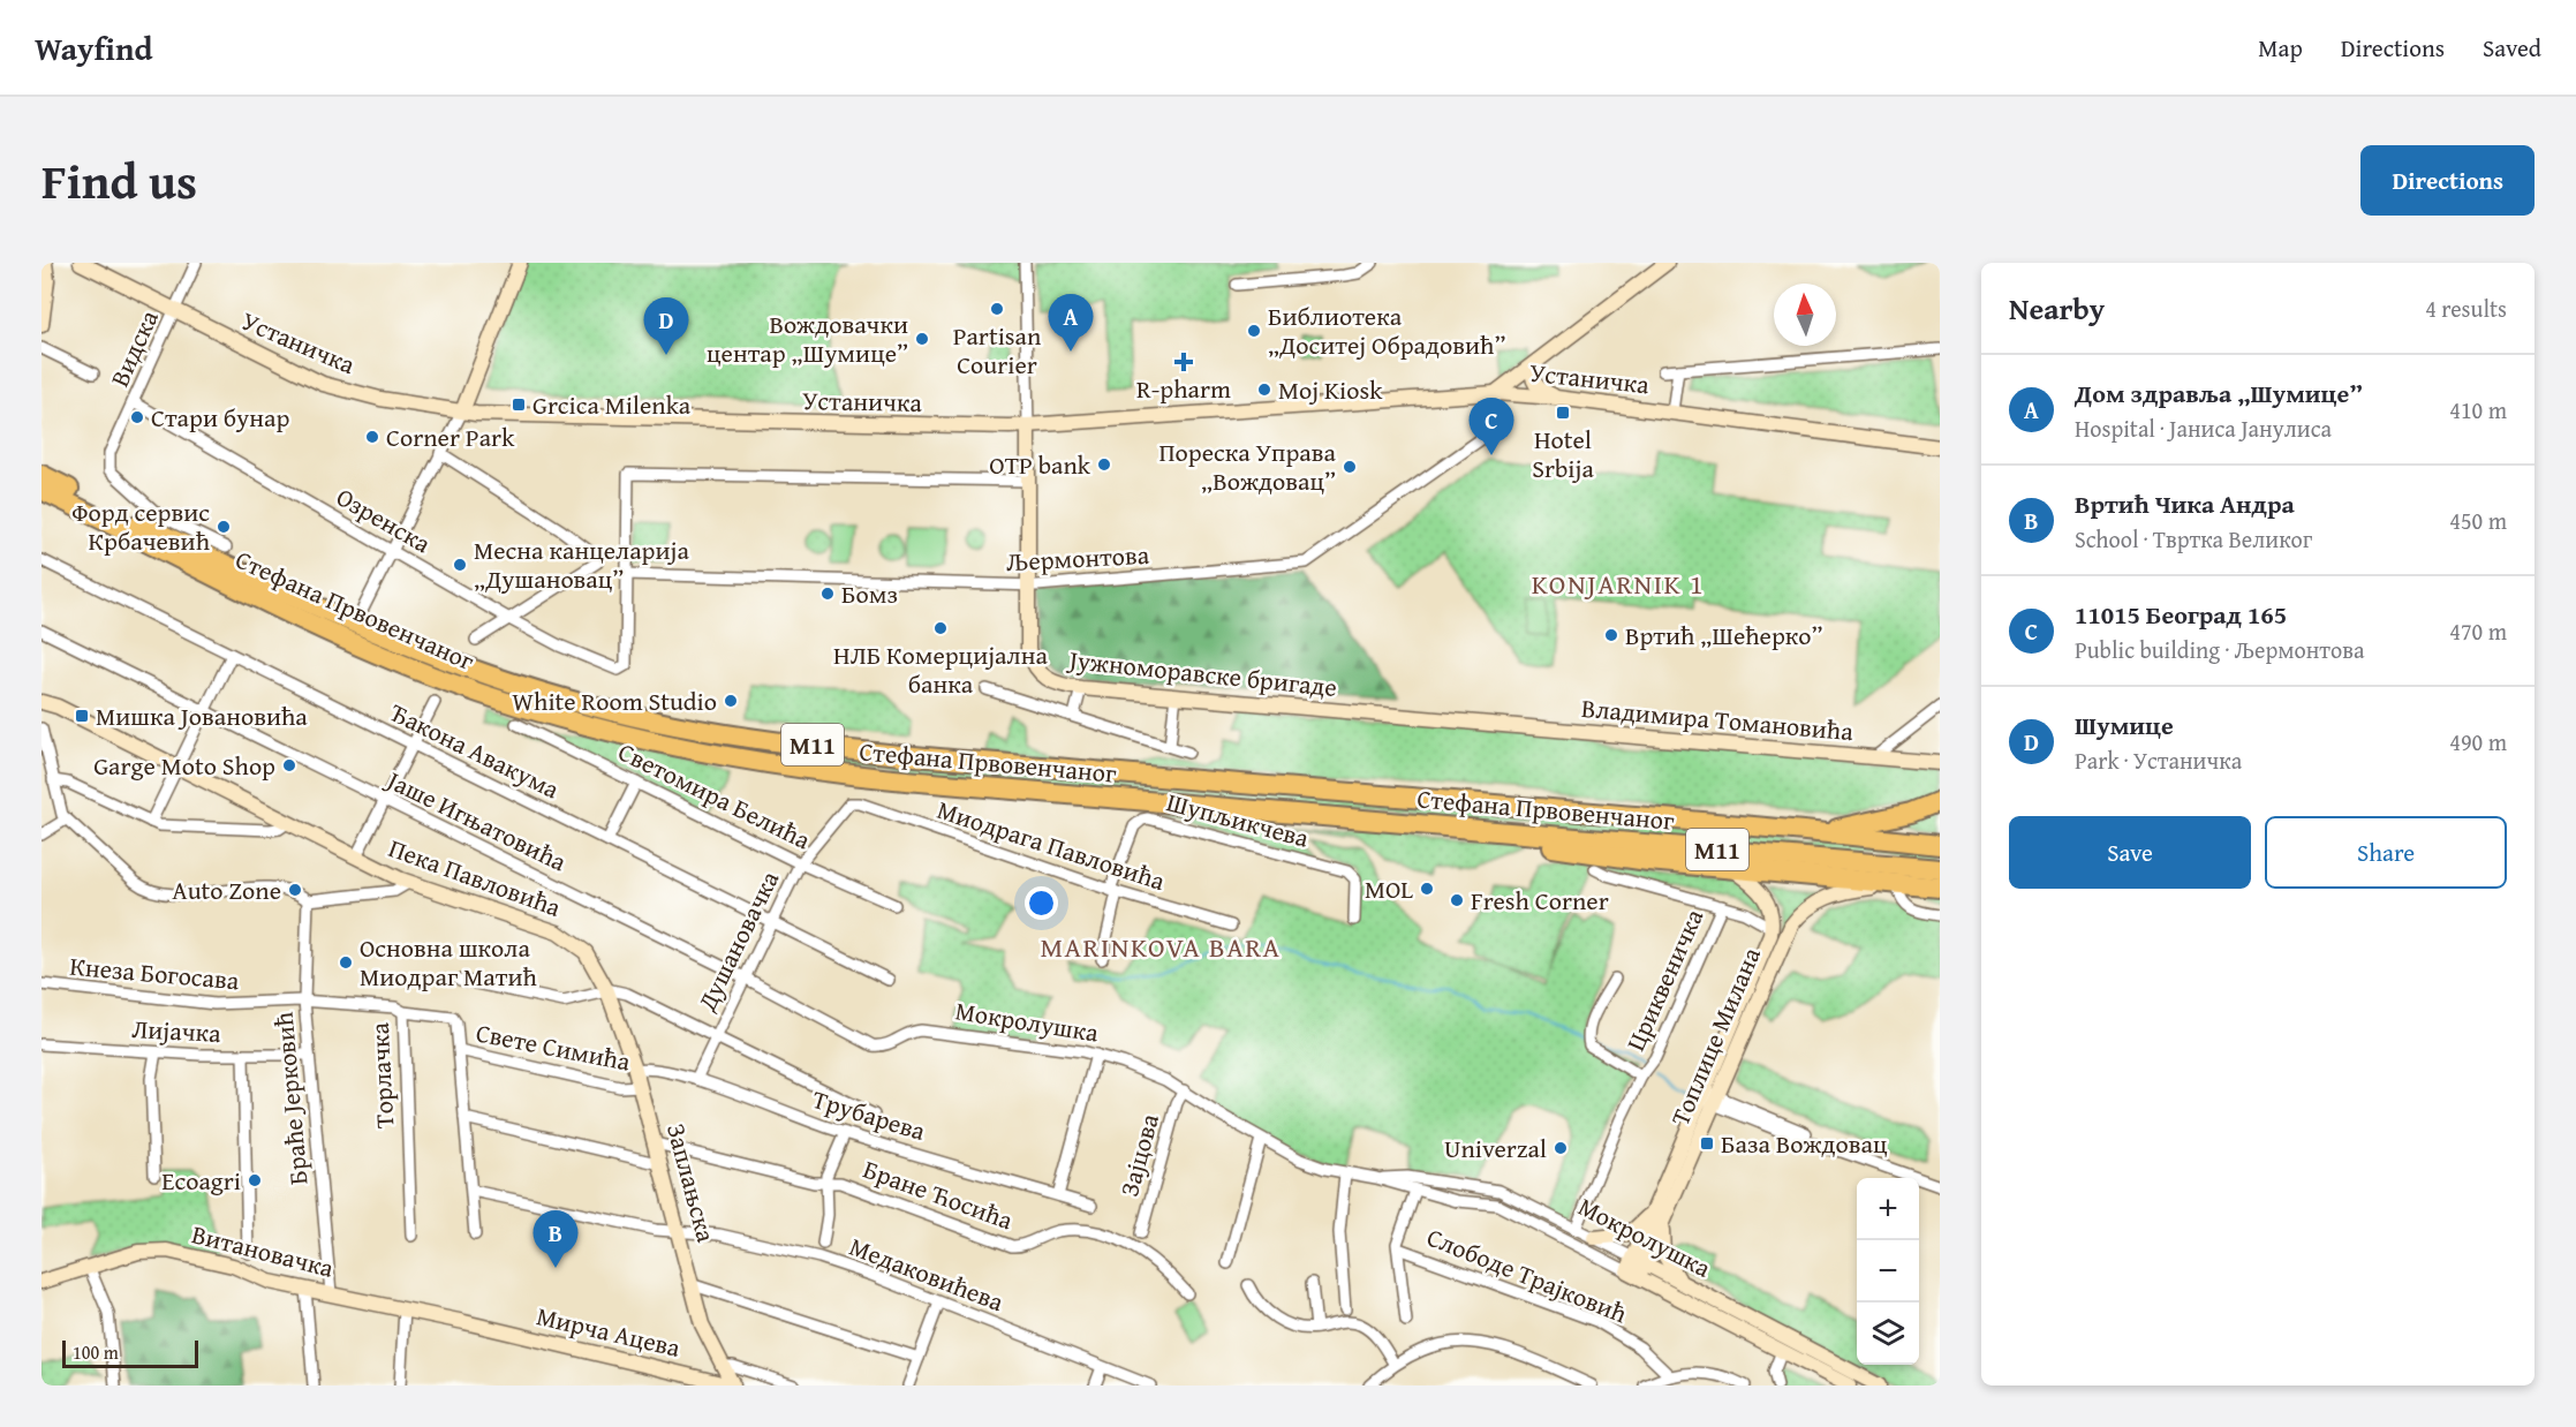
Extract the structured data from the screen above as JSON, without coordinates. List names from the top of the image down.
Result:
{
  "streets": {
    "highway": ["Стефана Првовенчаног", "M11"],
    "main road": [
      "Устаничка",
      "Јужноморавске бригаде",
      "Владимира Томановића",
      "Пека Павловића",
      "Мокролушка",
      "Топлице Милана",
      "Заплањска",
      "Витановачка",
      "Мирча Ацева"
    ],
    "street": [
      "Видска",
      "Озренска",
      "Љермонтова",
      "Ђакона Авакума",
      "Светомира Белића",
      "Шупљикчева",
      "Јаше Игњатовића",
      "Миодрага Павловића",
      "Душановачка",
      "Кнеза Богосава",
      "Цриквеничка",
      "Лијачка",
      "Свете Симића",
      "Торлачка",
      "Браће Јерковић",
      "Трубарева",
      "Зајцова",
      "Бране Ћосића",
      "Медаковићева",
      "Слободе Трајковић"
    ]
  },
  "crossings": [
    ["Устаничка", "Видска"],
    ["Устаничка", "Љермонтова"],
    ["Устаничка", "Јужноморавске бригаде"],
    ["Видска", "Озренска"],
    ["Озренска", "Љермонтова"],
    ["Љермонтова", "Јужноморавске бригаде"],
    ["Јужноморавске бригаде", "Владимира Томановића"],
    ["Ђакона Авакума", "Душановачка"],
    ["Светомира Белића", "Душановачка"],
    ["Шупљикчева", "Миодрага Павловића"],
    ["Јаше Игњатовића", "Душановачка"],
    ["Јаше Игњатовића", "Мокролушка"],
    ["Миодрага Павловића", "Душановачка"],
    ["Пека Павловића", "Заплањска"],
    ["Душановачка", "Трубарева"],
    ["Кнеза Богосава", "Торлачка"],
    ["Кнеза Богосава", "Браће Јерковић"],
    ["Цриквеничка", "Мокролушка"],
    ["Мокролушка", "Топлице Милана"],
    ["Мокролушка", "Зајцова"],
    ["Лијачка", "Браће Јерковић"],
    ["Свете Симића", "Заплањска"],
    ["Торлачка", "Браће Јерковић"],
    ["Браће Јерковић", "Витановачка"],
    ["Трубарева", "Заплањска"],
    ["Заплањска", "Бране Ћосића"],
    ["Заплањска", "Медаковићева"],
    ["Заплањска", "Мирча Ацева"],
    ["Витановачка", "Мирча Ацева"]
  ],
  "districts": ["KONJARNIK 1", "MARINKOVA BARA"],
  "places": {
    "other": [
      "Partisan Courier",
      "Библиотека „Доситеј Обрадовић”",
      "Вождовачки центар „Шумице”",
      "Moj Kiosk",
      "Стари бунар",
      "Corner Park",
      "OTP bank",
      "Пореска Управа „Вождовац”",
      "Форд сервис Крбачевић",
      "Месна канцеларија „Душановац”",
      "Бомз",
      "НЛБ Комерцијална банка",
      "Вртић „Шећерко”",
      "White Room Studio",
      "Garge Moto Shop",
      "MOL",
      "Auto Zone",
      "Fresh Corner",
      "Основна школа Миодраг Матић",
      "Univerzal",
      "Ecoagri"
    ],
    "health": ["R-pharm"],
    "transit": [
      "Grcica Milenka",
      "Hotel Srbija",
      "Мишка Јовановића",
      "База Вождовац"
    ]
  },
  "scale_bar": "100 m",
  "north": "top",
  "page": {
    "header": "Wayfind",
    "nav": ["Map", "Directions", "Saved"],
    "title": "Find us",
    "buttons": [
      "Directions",
      ["Save", "Share"]
    ],
    "heading": ["Nearby", "4 results"],
    "pins": [
      "A",
      "D",
      "C",
      "B"
    ],
    "list": [
      {
        "mark": "A",
        "name": "Дом здравља „Шумице”",
        "note": "Hospital · Јаниса Јанулиса",
        "value": "410 m"
      },
      {
        "mark": "B",
        "name": "Вртић Чика Андра",
        "note": "School · Твртка Великог",
        "value": "450 m"
      },
      {
        "mark": "C",
        "name": "11015 Београд 165",
        "note": "Public building · Љермонтова",
        "value": "470 m"
      },
      {
        "mark": "D",
        "name": "Шумице",
        "note": "Park · Устаничка",
        "value": "490 m"
      }
    ],
    "map_buttons": ["+", "−"],
    "scale": "100 m"
  }
}
